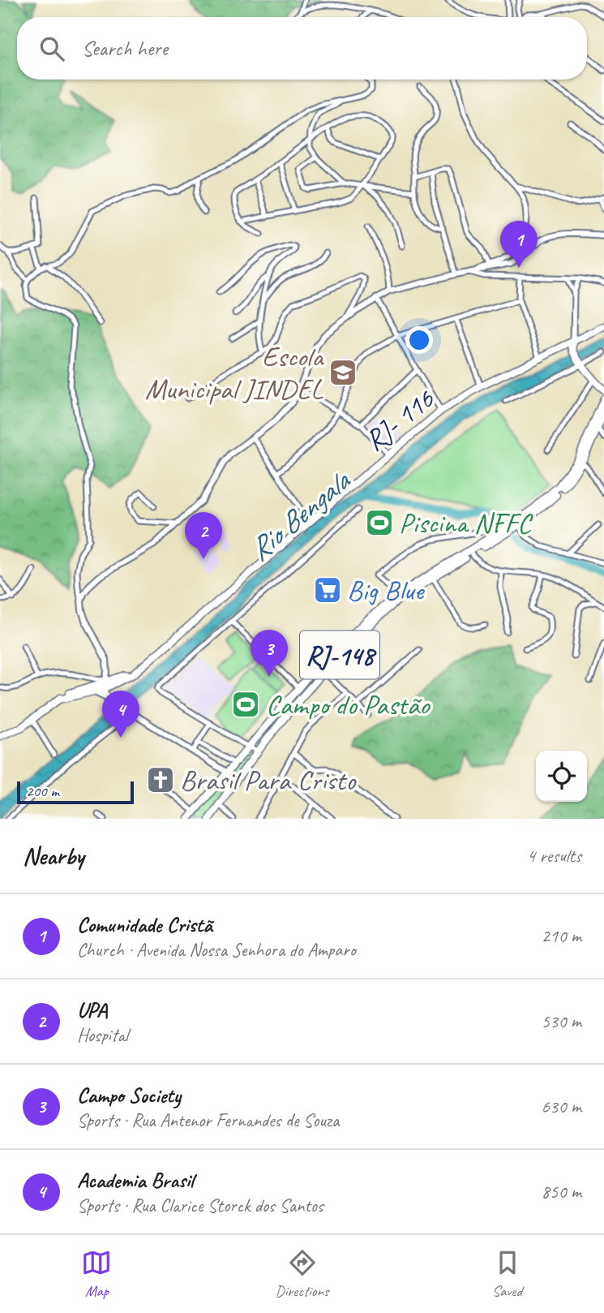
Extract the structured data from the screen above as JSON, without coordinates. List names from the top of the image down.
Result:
{
  "streets": {
    "main road": ["RJ- 116", "RJ-148"]
  },
  "water": ["Rio Bengala"],
  "places": {
    "school or university": ["Escola Municipal JINDEL"],
    "sports": ["Piscina NFFC", "Campo do Pastão"],
    "supermarket": ["Big Blue"],
    "church": ["Brasil Para Cristo"]
  },
  "scale_bar": "200 m",
  "page": {
    "search": "Search here",
    "pins": [
      "1",
      "2",
      "3",
      "4"
    ],
    "scale": "200 m",
    "heading": ["Nearby", "4 results"],
    "list": [
      {
        "mark": "1",
        "name": "Comunidade Cristã",
        "note": "Church · Avenida Nossa Senhora do Amparo",
        "value": "210 m"
      },
      {
        "mark": "2",
        "name": "UPA",
        "note": "Hospital",
        "value": "530 m"
      },
      {
        "mark": "3",
        "name": "Campo Society",
        "note": "Sports · Rua Antenor Fernandes de Souza",
        "value": "630 m"
      },
      {
        "mark": "4",
        "name": "Academia Brasil",
        "note": "Sports · Rua Clarice Storck dos Santos",
        "value": "850 m"
      }
    ],
    "nav": ["Map", "Directions", "Saved"]
  }
}
